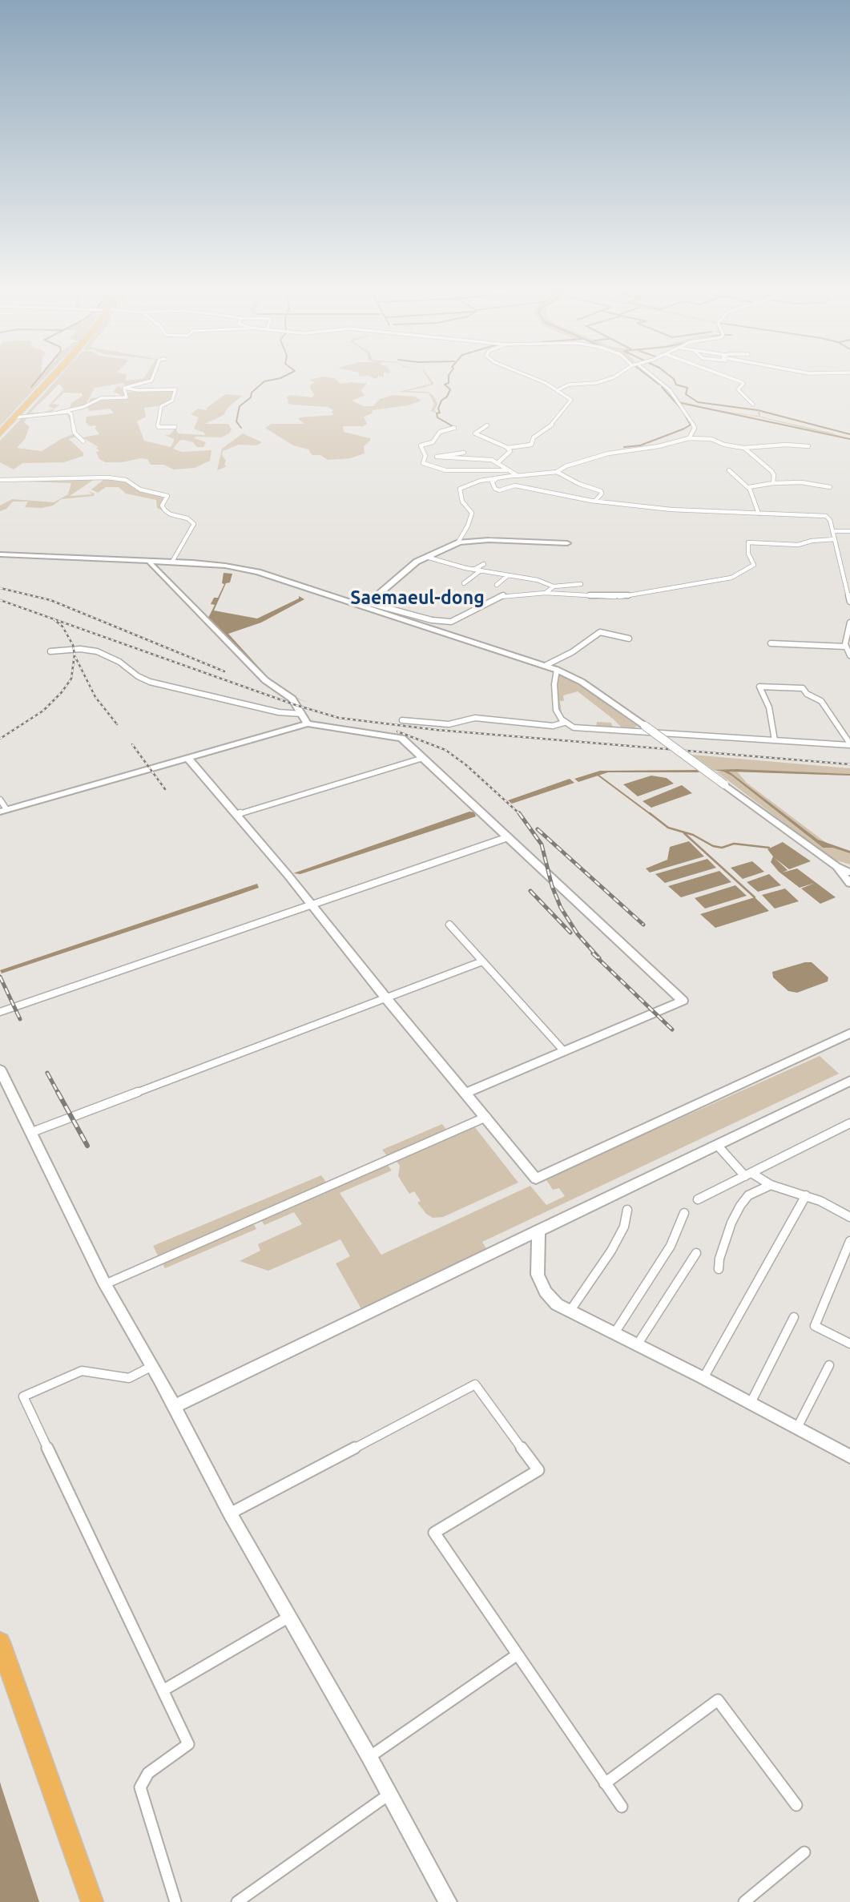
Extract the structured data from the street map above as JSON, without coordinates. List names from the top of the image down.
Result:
{
  "districts": ["Saemaeul-dong"]
}
